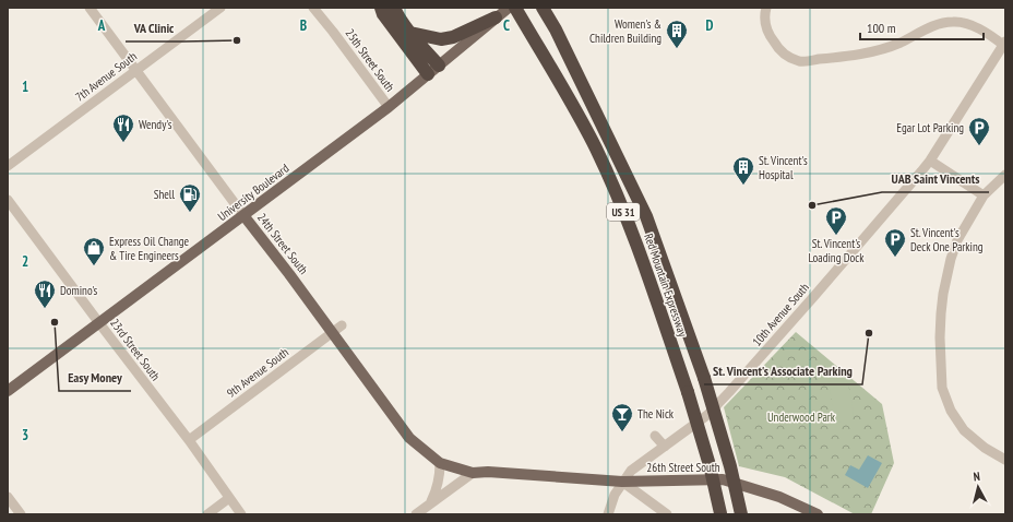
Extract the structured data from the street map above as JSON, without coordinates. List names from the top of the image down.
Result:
{
  "streets": {
    "highway": ["US 31", "Red Mountain Expressway"],
    "main road": ["University Boulevard", "24th Street South", "26th Street South"],
    "street": [
      "25th Street South",
      "7th Avenue South",
      "10th Avenue South",
      "23rd Street South",
      "9th Avenue South"
    ]
  },
  "crossings": [
    ["25th Street South", "University Boulevard"],
    ["7th Avenue South", "24th Street South"],
    ["University Boulevard", "24th Street South"],
    ["University Boulevard", "23rd Street South"],
    ["24th Street South", "9th Avenue South"],
    ["10th Avenue South", "26th Street South"],
    ["23rd Street South", "9th Avenue South"]
  ],
  "parks": ["Underwood Park"],
  "places": {
    "other": [
      "VA Clinic",
      "UAB Saint Vincents",
      "Easy Money",
      "St. Vincent's Associate Parking"
    ],
    "building": ["Women's & Children Building", "St. Vincent's Hospital"],
    "restaurant": ["Wendy's", "Domino's"],
    "parking": ["Egar Lot Parking", "St. Vincent's Loading Dock", "St. Vincent's Deck One Parking"],
    "fuel station": ["Shell"],
    "shop": ["Express Oil Change & Tire Engineers"],
    "bar": ["The Nick"]
  },
  "scale_bar": "100 m",
  "north": "top",
  "grid": {
    "columns": [
      "A",
      "B",
      "C",
      "D"
    ],
    "rows": ["1", "2", "3"]
  }
}
